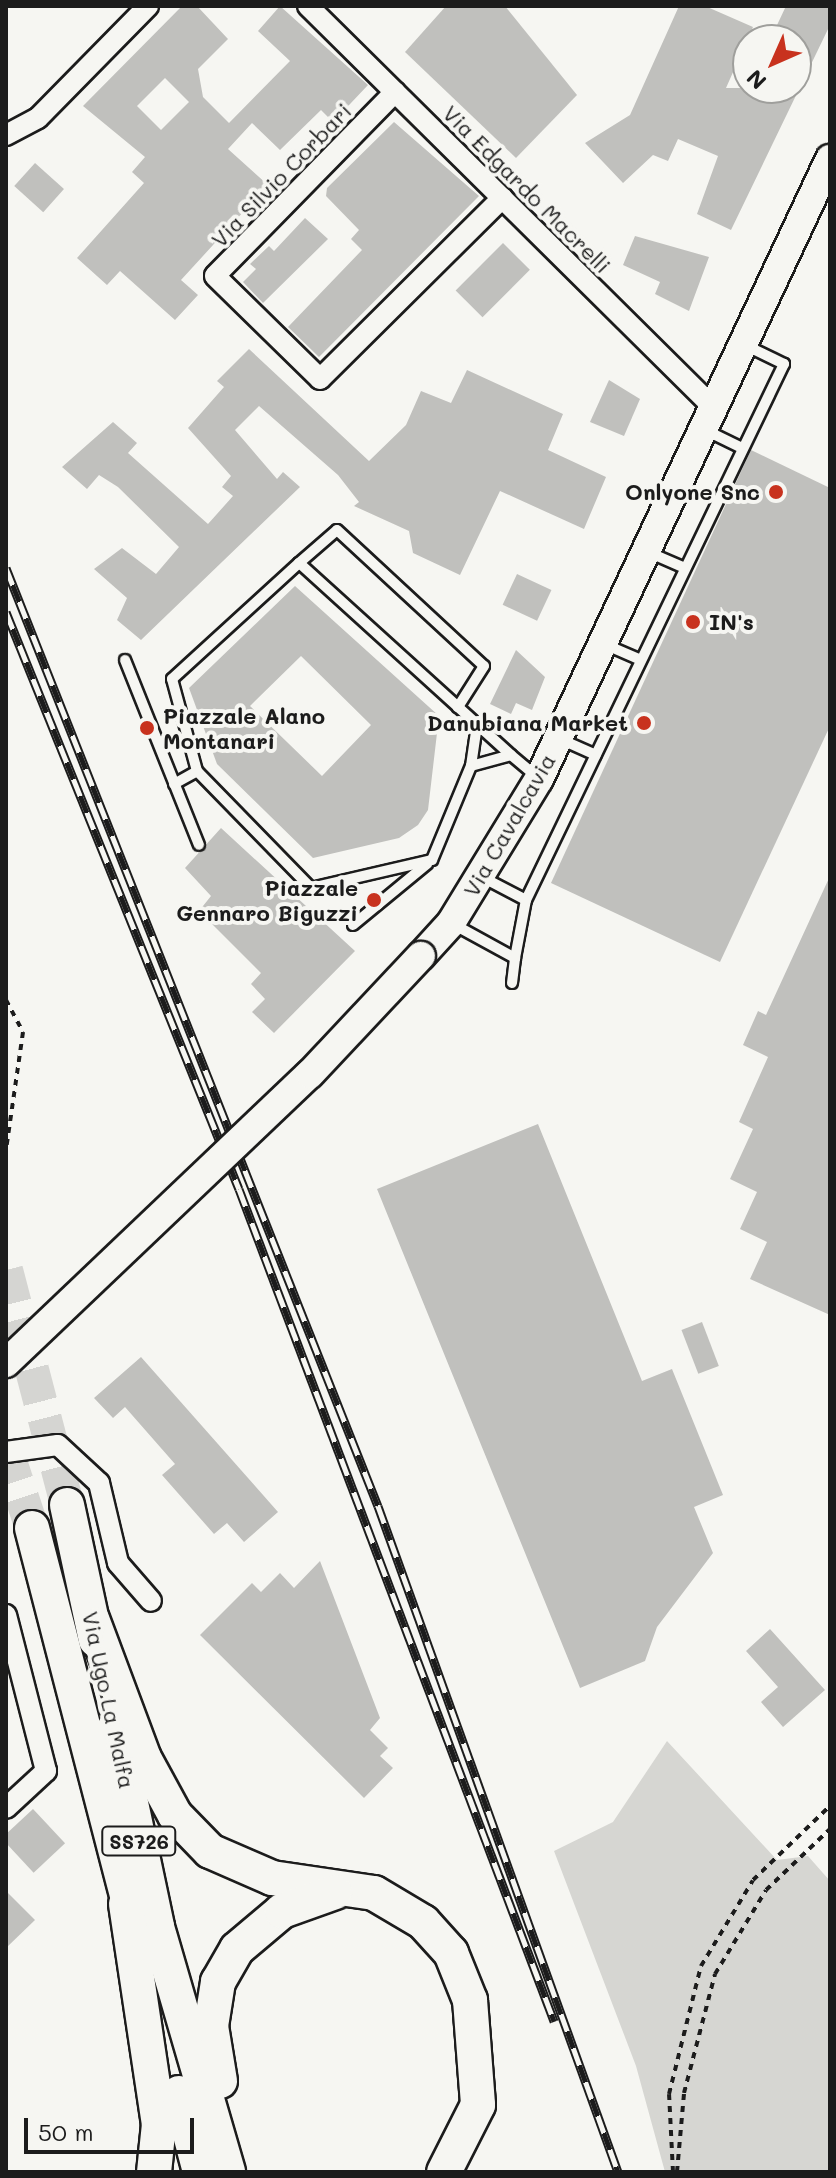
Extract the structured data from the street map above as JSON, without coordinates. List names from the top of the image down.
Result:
{
  "streets": {
    "highway": ["Via Ugo La Malfa", "SS726"],
    "main road": ["Via Cavalcavia"],
    "street": ["Via Silvio Corbari", "Via Edgardo Macrelli"]
  },
  "crossings": [
    ["Via Silvio Corbari", "Via Edgardo Macrelli"],
    ["Via Edgardo Macrelli", "Via Cavalcavia"]
  ],
  "places": [
    "Onlyone Snc",
    "IN's",
    "Danubiana Market",
    "Piazzale Alano Montanari",
    "Piazzale Gennaro Biguzzi"
  ],
  "scale_bar": "50 m",
  "north": "bottom left"
}
